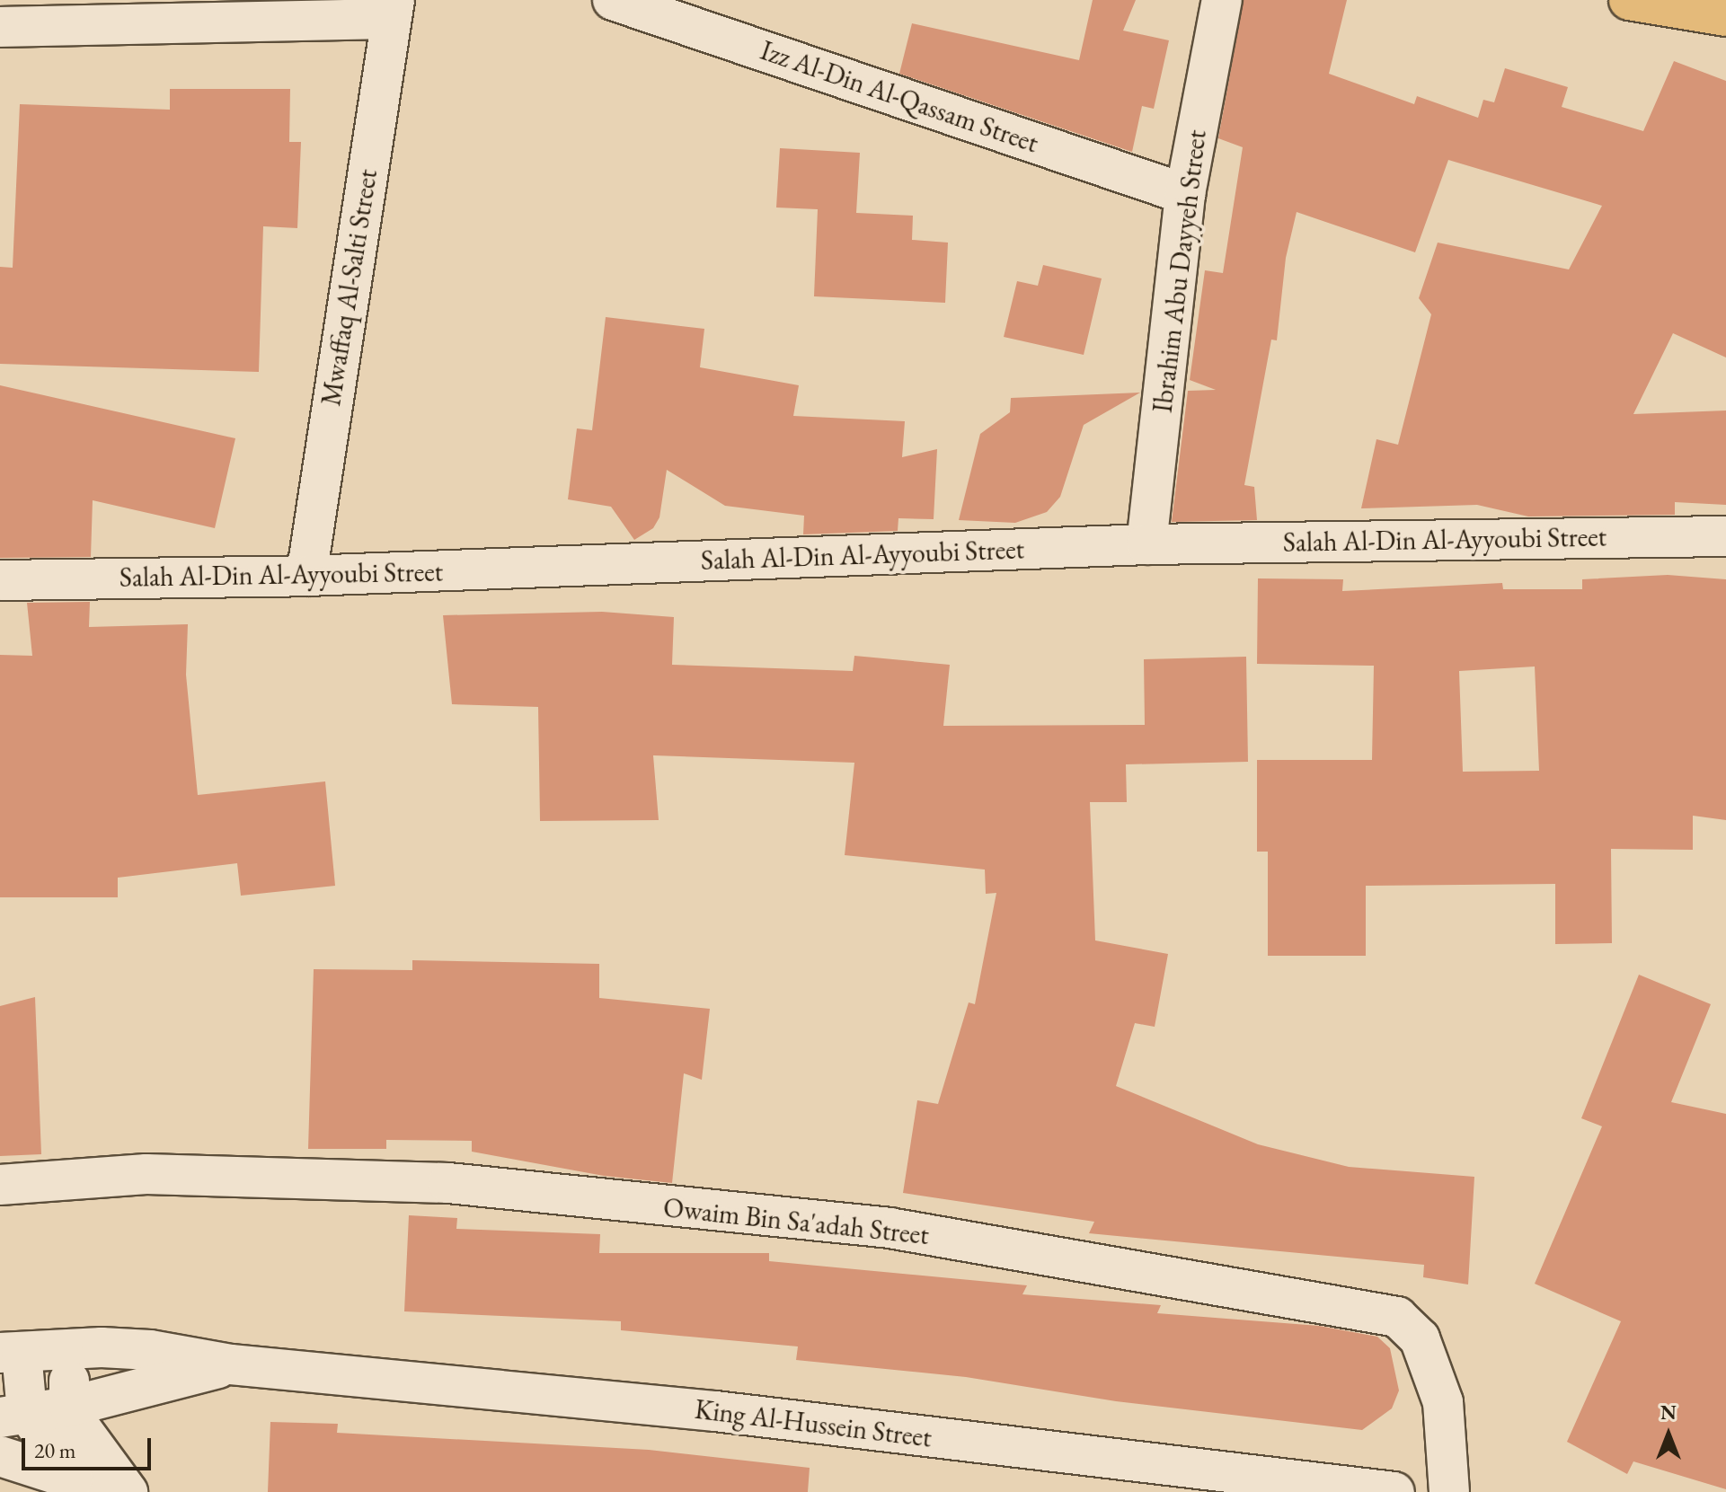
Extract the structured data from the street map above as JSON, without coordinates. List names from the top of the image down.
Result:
{
  "streets": {
    "street": [
      "Izz Al-Din Al-Qassam Street",
      "Ibrahim Abu Dayyeh Street",
      "Mwaffaq Al-Salti Street",
      "Salah Al-Din Al-Ayyoubi Street",
      "Owaim Bin Sa'adah Street",
      "King Al-Hussein Street"
    ]
  },
  "crossings": [
    ["Izz Al-Din Al-Qassam Street", "Ibrahim Abu Dayyeh Street"],
    ["Ibrahim Abu Dayyeh Street", "Salah Al-Din Al-Ayyoubi Street"],
    ["Mwaffaq Al-Salti Street", "Salah Al-Din Al-Ayyoubi Street"]
  ],
  "scale_bar": "20 m",
  "north": "top"
}
